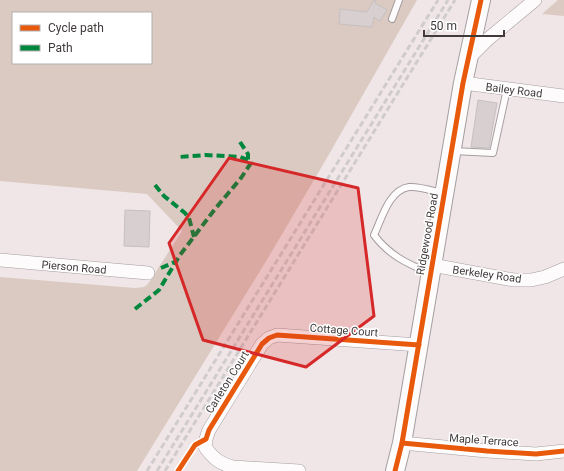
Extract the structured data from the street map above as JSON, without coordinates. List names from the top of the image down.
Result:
{
  "streets": {
    "street": [
      "Bailey Road",
      "Ridgewood Road",
      "Pierson Road",
      "Berkeley Road",
      "Cottage Court",
      "Carleton Court",
      "Maple Terrace"
    ]
  },
  "crossings": [
    ["Bailey Road", "Ridgewood Road"],
    ["Ridgewood Road", "Berkeley Road"],
    ["Ridgewood Road", "Cottage Court"],
    ["Ridgewood Road", "Maple Terrace"],
    ["Cottage Court", "Carleton Court"]
  ],
  "legend": ["Cycle path", "Path"],
  "scale_bar": "50 m"
}
